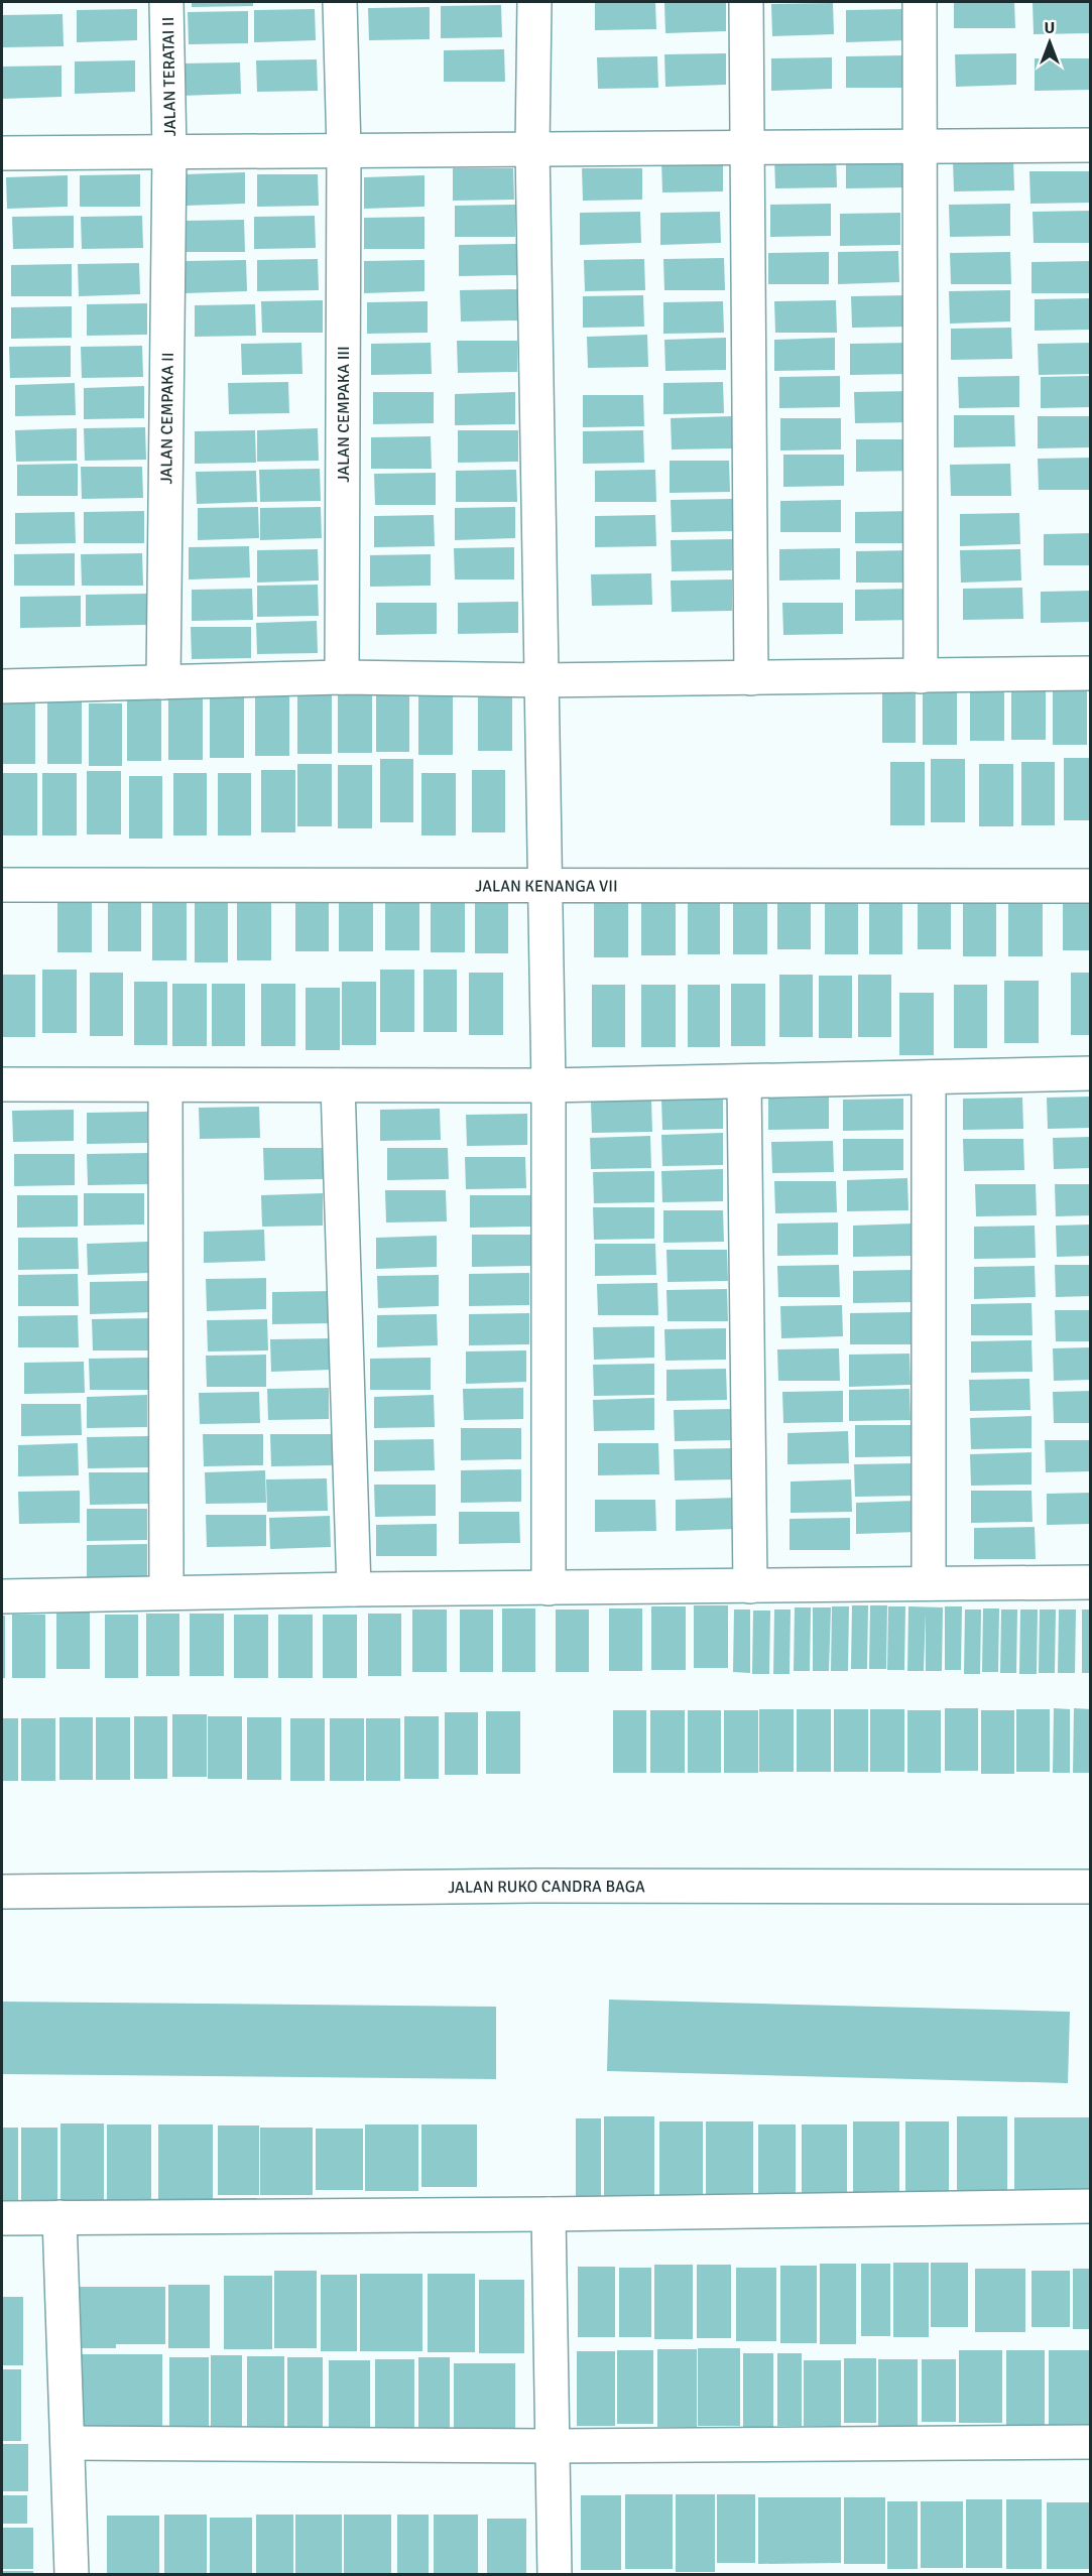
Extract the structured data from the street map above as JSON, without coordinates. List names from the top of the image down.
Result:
{
  "streets": {
    "street": [
      "JALAN TERATAI II",
      "JALAN CEMPAKA III",
      "JALAN CEMPAKA II",
      "JALAN KENANGA VII",
      "JALAN RUKO CANDRA BAGA"
    ]
  },
  "crossings": [
    ["JALAN TERATAI II", "JALAN CEMPAKA II"]
  ],
  "north": "top"
}
